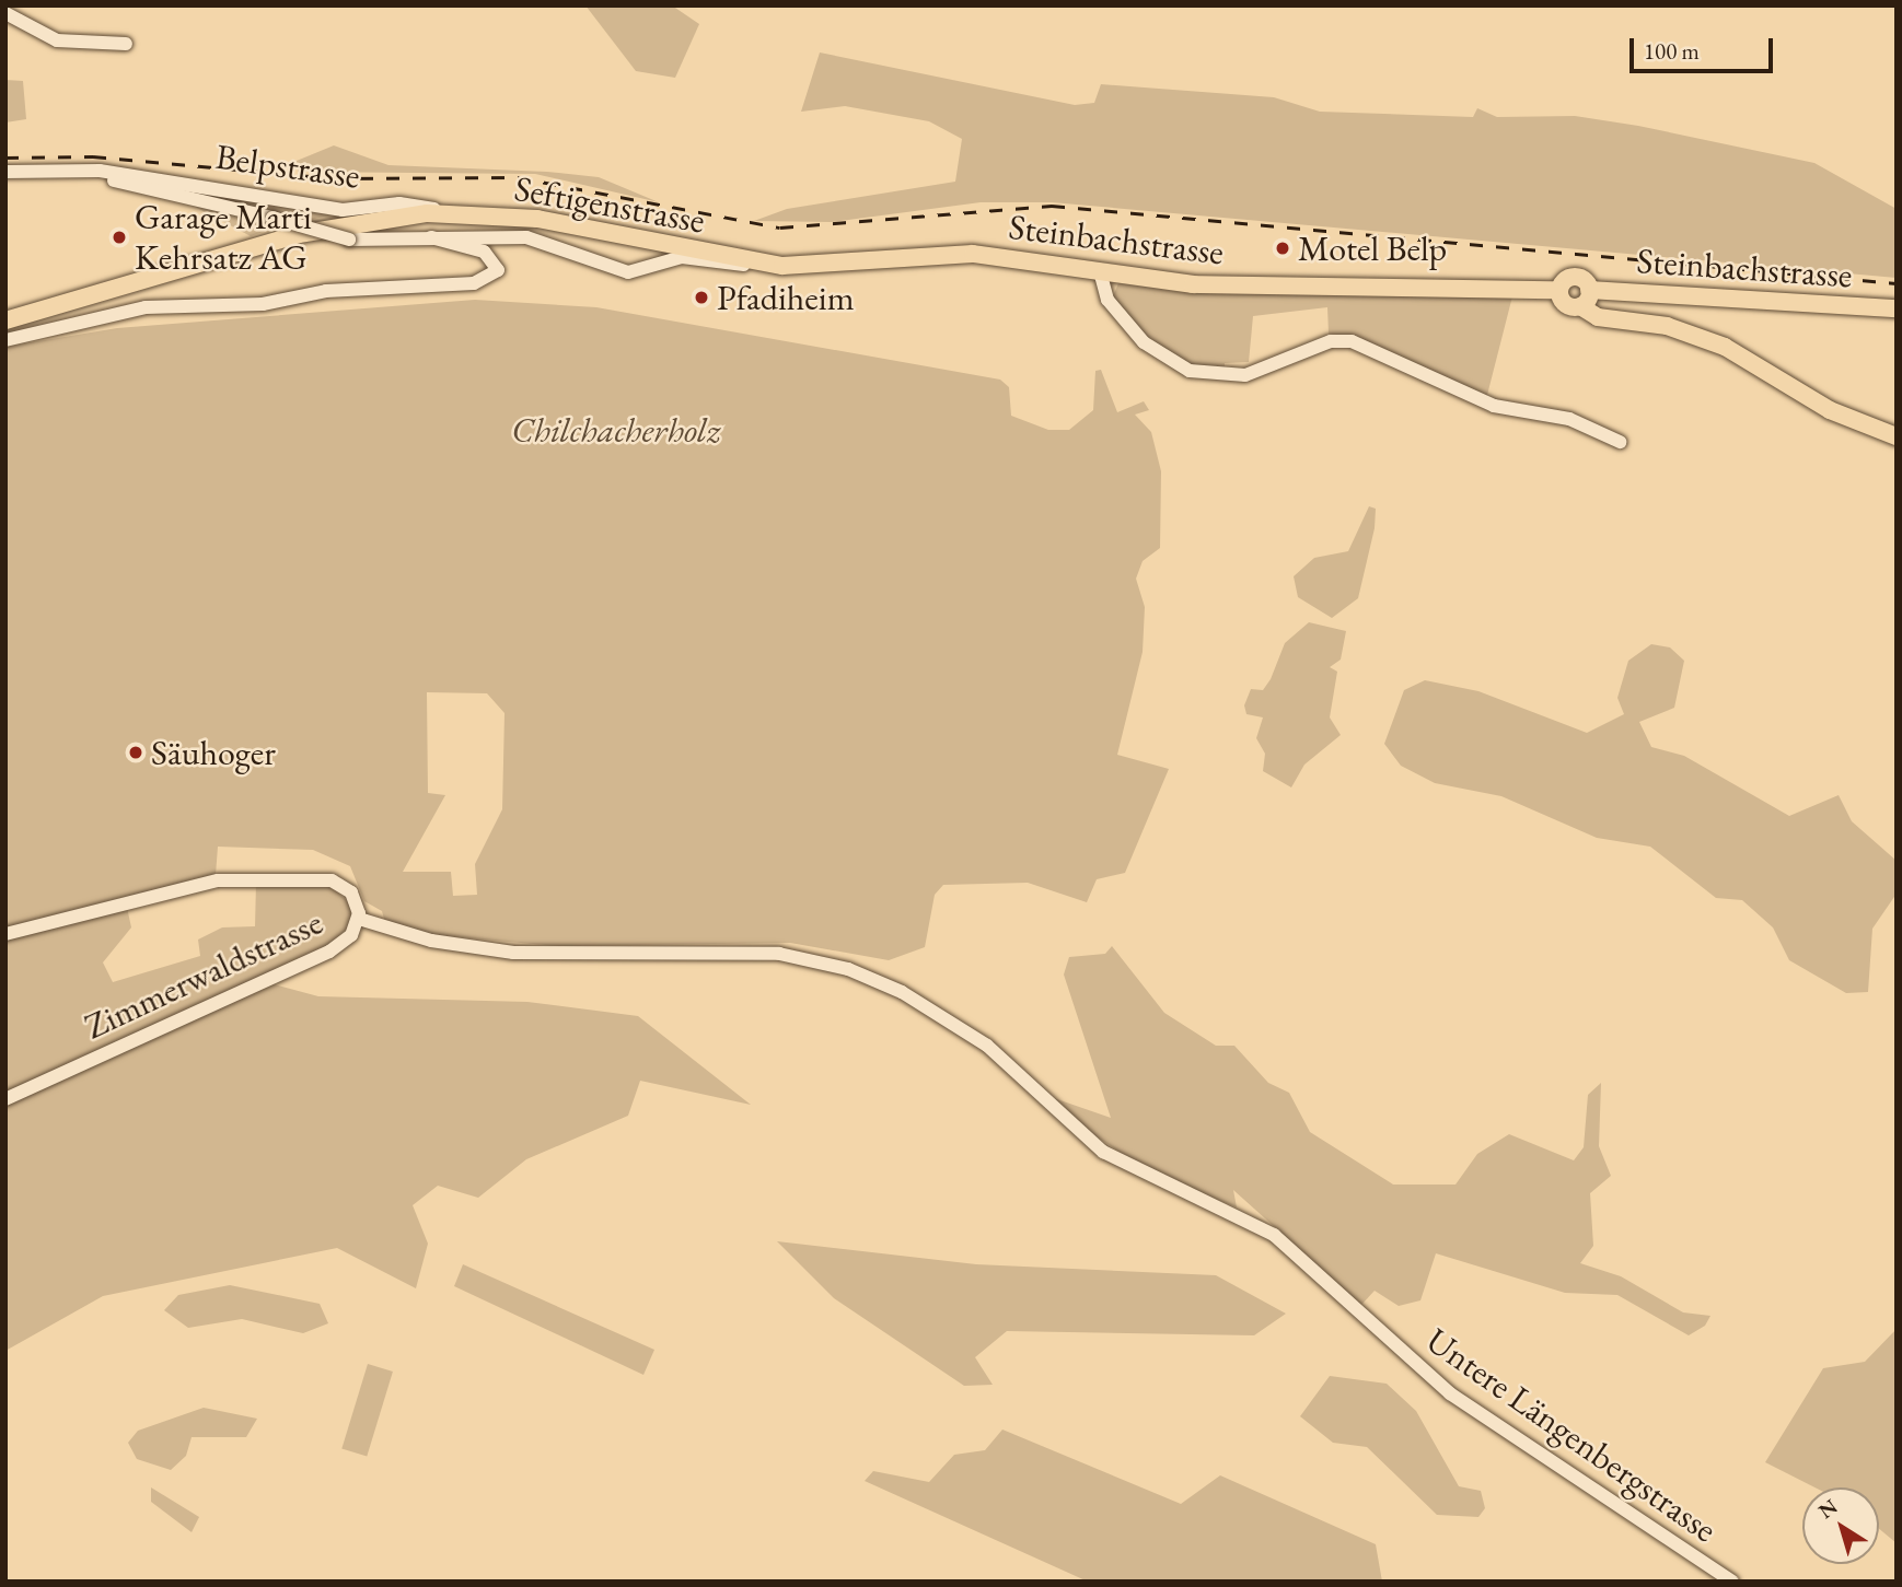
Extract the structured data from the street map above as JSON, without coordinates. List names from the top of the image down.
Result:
{
  "streets": {
    "main road": ["Seftigenstrasse", "Steinbachstrasse"],
    "street": ["Belpstrasse", "Zimmerwaldstrasse", "Untere Längenbergstrasse"]
  },
  "crossings": [
    ["Belpstrasse", "Seftigenstrasse"],
    ["Belpstrasse", "Steinbachstrasse"],
    ["Seftigenstrasse", "Steinbachstrasse"],
    ["Zimmerwaldstrasse", "Untere Längenbergstrasse"]
  ],
  "parks": ["Chilchacherholz"],
  "places": [
    "Garage Marti Kehrsatz AG",
    "Motel Belp",
    "Pfadiheim",
    "Säuhoger"
  ],
  "scale_bar": "100 m",
  "north": "top left"
}
